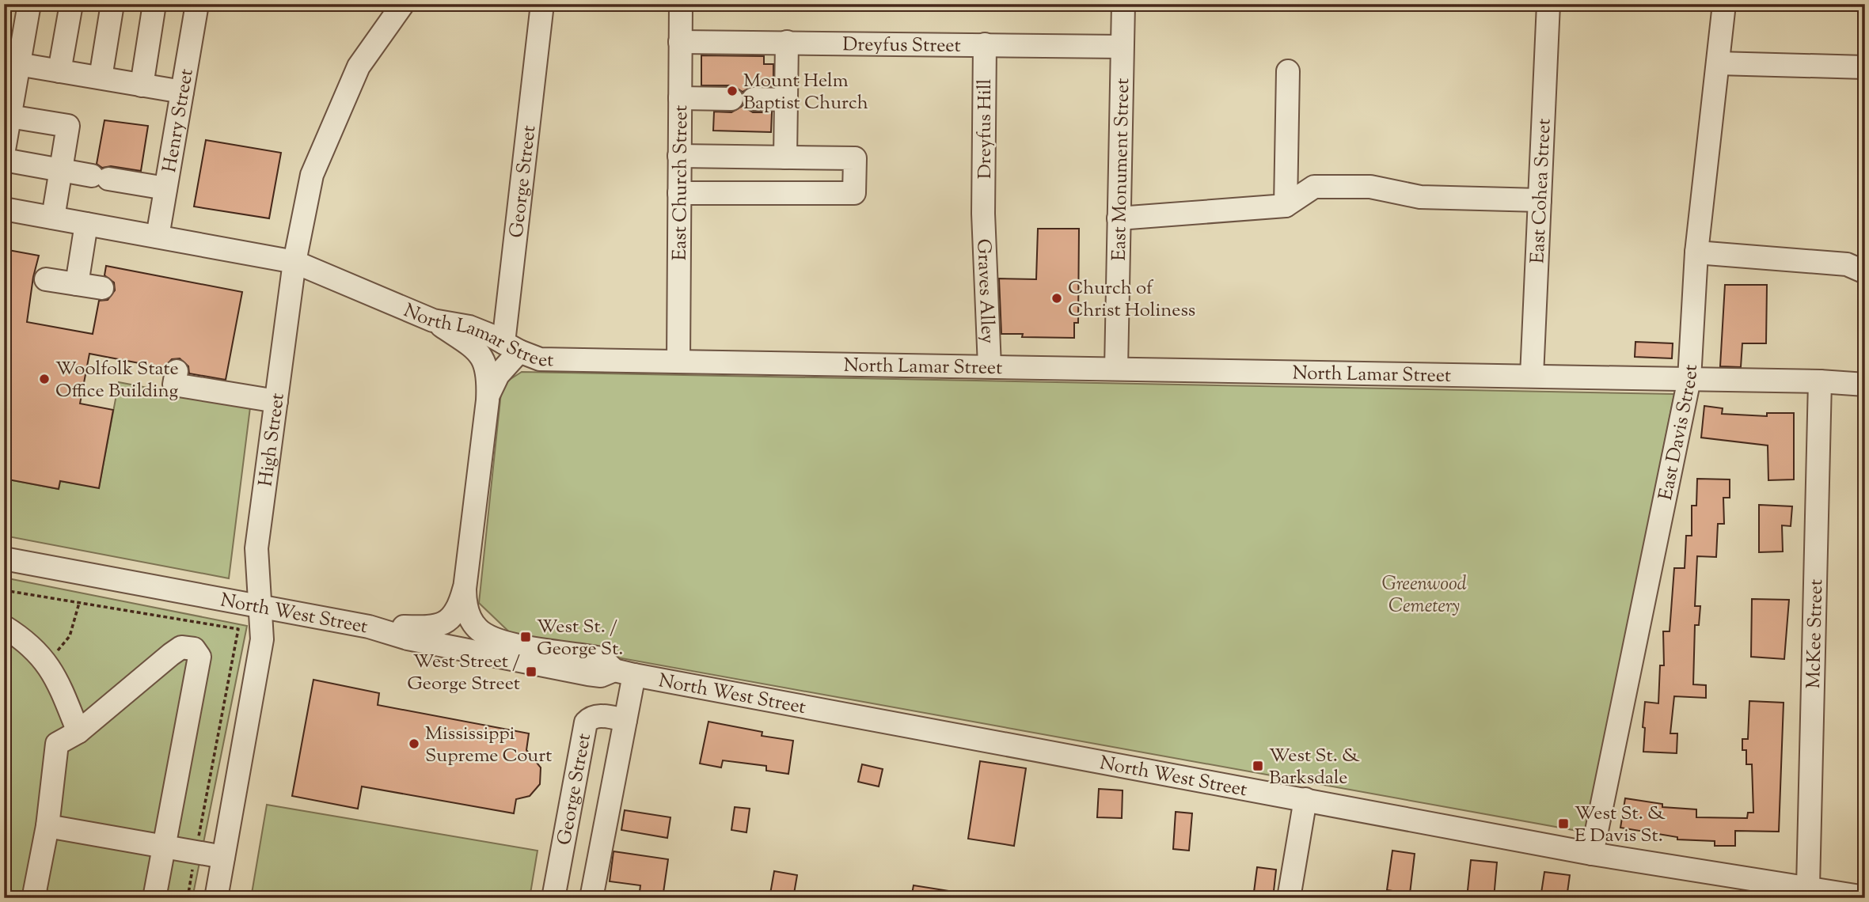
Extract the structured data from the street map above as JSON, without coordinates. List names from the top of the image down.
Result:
{
  "streets": {
    "street": [
      "Dreyfus Street",
      "Henry Street",
      "Dreyfus Hill",
      "East Monument Street",
      "George Street",
      "East Church Street",
      "East Cohea Street",
      "Graves Alley",
      "North Lamar Street",
      "East Davis Street",
      "High Street",
      "North West Street",
      "McKee Street"
    ]
  },
  "crossings": [
    ["Dreyfus Street", "Dreyfus Hill"],
    ["Dreyfus Street", "East Monument Street"],
    ["Dreyfus Street", "East Church Street"],
    ["Henry Street", "North Lamar Street"],
    ["Dreyfus Hill", "Graves Alley"],
    ["East Monument Street", "North Lamar Street"],
    ["George Street", "North Lamar Street"],
    ["George Street", "North West Street"],
    ["East Church Street", "North Lamar Street"],
    ["East Cohea Street", "North Lamar Street"],
    ["Graves Alley", "North Lamar Street"],
    ["North Lamar Street", "East Davis Street"],
    ["North Lamar Street", "High Street"],
    ["North Lamar Street", "McKee Street"],
    ["East Davis Street", "North West Street"],
    ["High Street", "North West Street"],
    ["North West Street", "McKee Street"]
  ],
  "parks": ["Greenwood Cemetery"],
  "places": {
    "other": [
      "Mount Helm Baptist Church",
      "Church of Christ Holiness",
      "Woolfolk State Office Building",
      "Mississippi Supreme Court"
    ],
    "transit": [
      "West St. / George St.",
      "West Street / George Street",
      "West St. & Barksdale",
      "West St. & E Davis St."
    ]
  }
}
